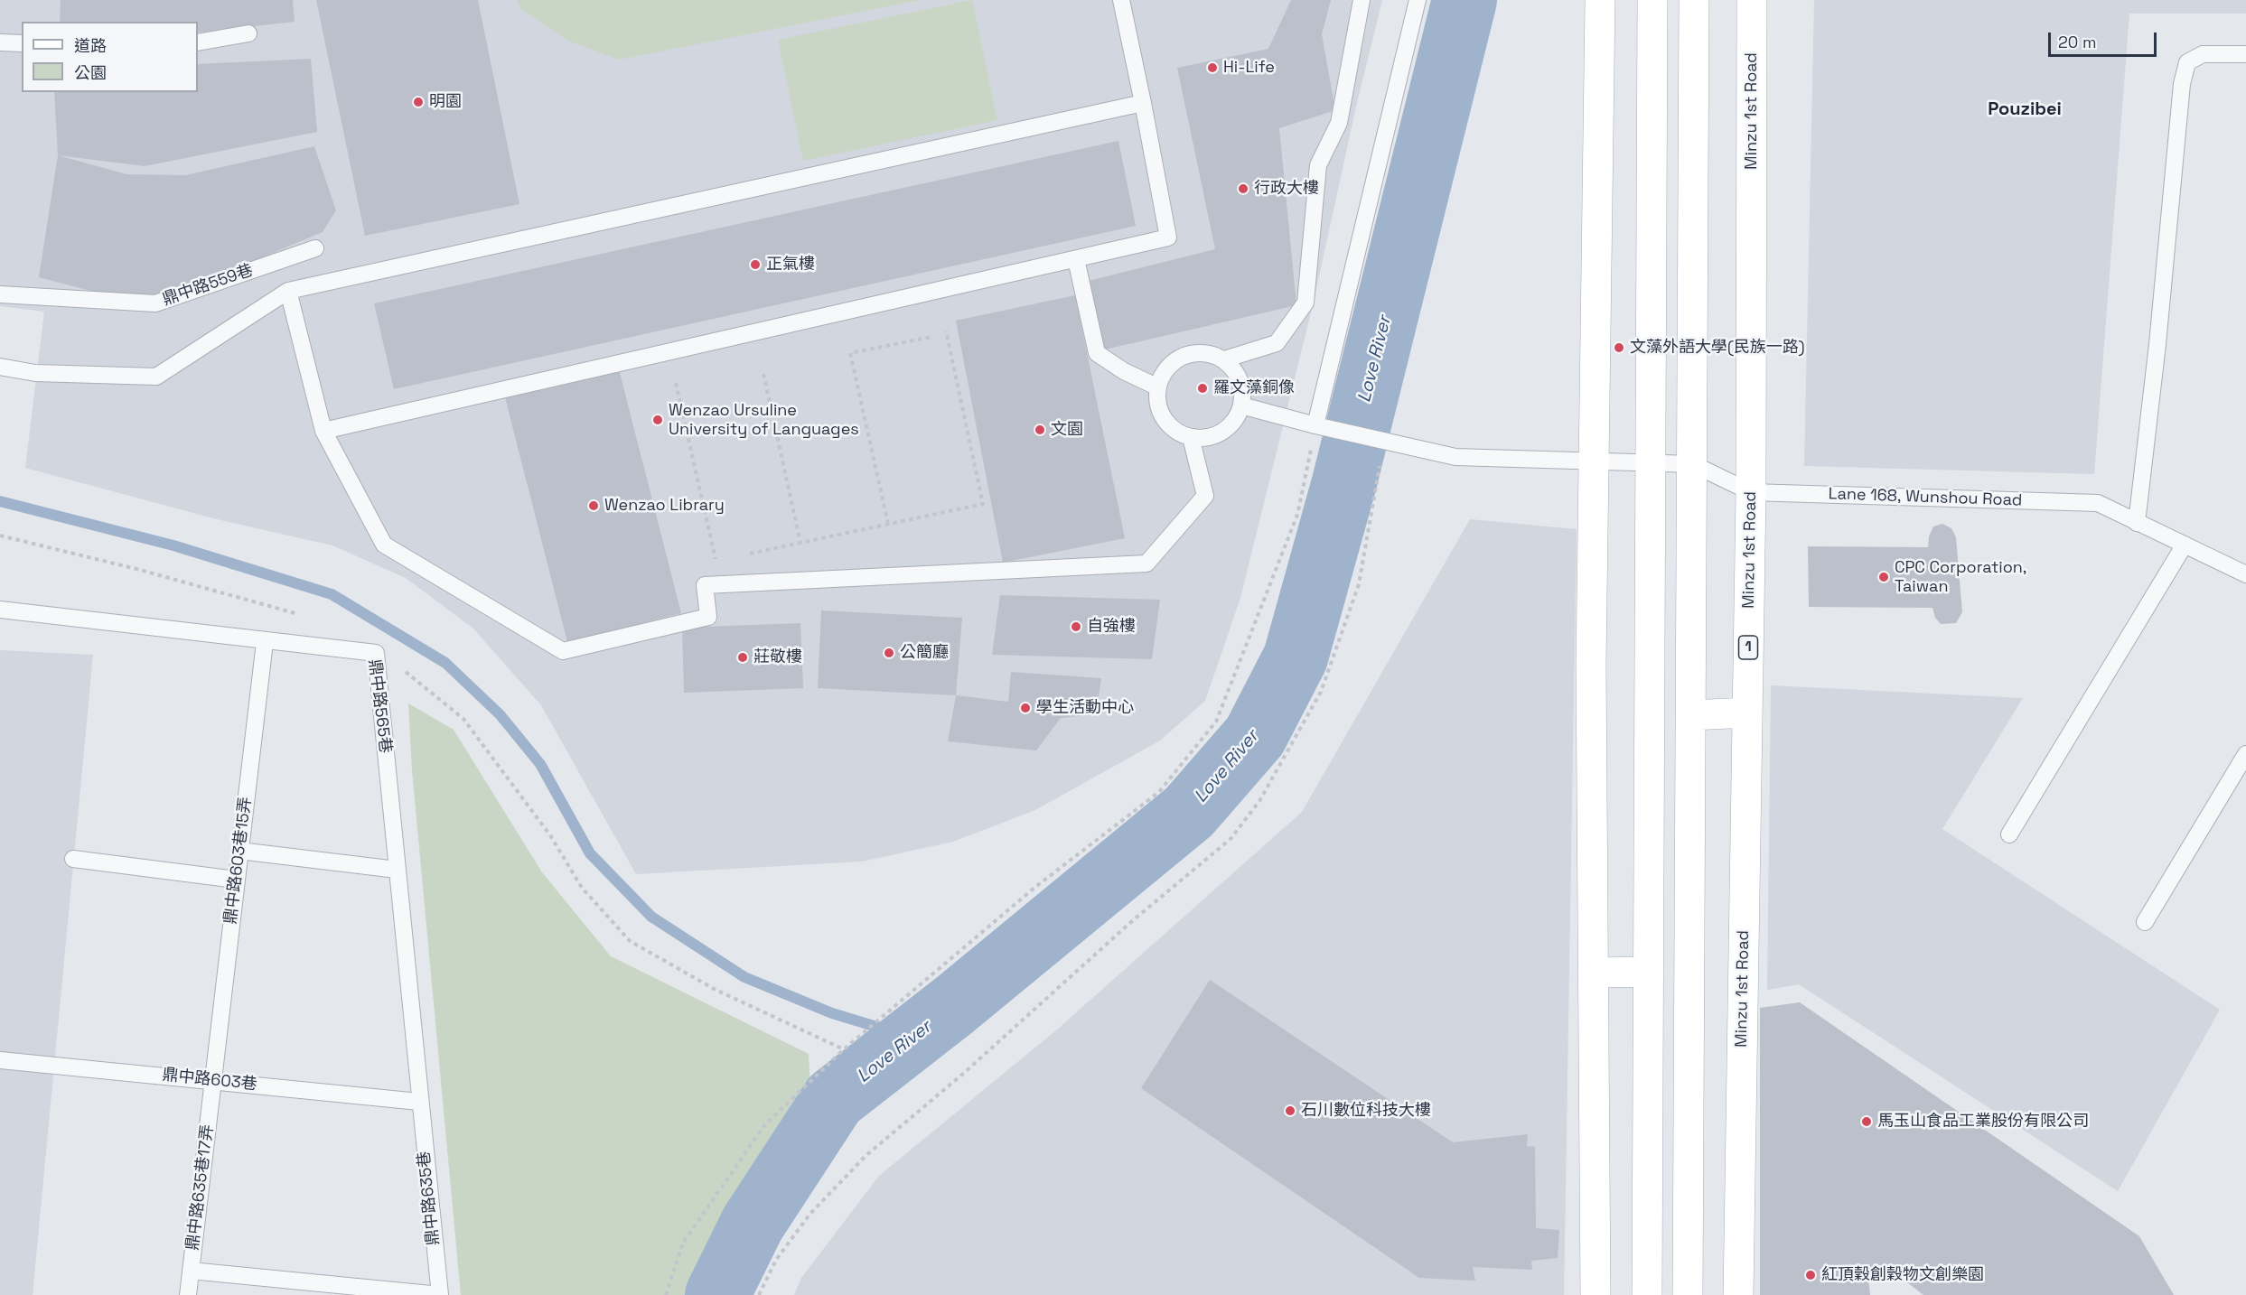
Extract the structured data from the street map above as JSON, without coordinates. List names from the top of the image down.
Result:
{
  "streets": {
    "main road": ["Minzu 1st Road", "1"],
    "lane": [
      "鼎中路559巷",
      "Lane 168, Wunshou Road",
      "鼎中路565巷",
      "鼎中路603巷15弄",
      "鼎中路603巷",
      "鼎中路635巷17弄",
      "鼎中路635巷"
    ]
  },
  "crossings": [
    ["Minzu 1st Road", "Lane 168, Wunshou Road"],
    ["鼎中路565巷", "鼎中路603巷15弄"],
    ["鼎中路565巷", "鼎中路603巷"],
    ["鼎中路565巷", "鼎中路635巷"],
    ["鼎中路603巷15弄", "鼎中路603巷"],
    ["鼎中路603巷15弄", "鼎中路635巷17弄"],
    ["鼎中路603巷", "鼎中路635巷17弄"],
    ["鼎中路603巷", "鼎中路635巷"]
  ],
  "districts": ["Pouzibei"],
  "water": ["Love River"],
  "places": [
    "Hi-Life",
    "明園",
    "行政大樓",
    "正氣樓",
    "文藻外語大學(民族一路)",
    "羅文藻銅像",
    "Wenzao Ursuline University of Languages",
    "文園",
    "Wenzao Library",
    "CPC Corporation, Taiwan",
    "自強樓",
    "公簡廳",
    "莊敬樓",
    "學生活動中心",
    "石川數位科技大樓",
    "馬玉山食品工業股份有限公司",
    "紅頂穀創穀物文創樂園"
  ],
  "legend": ["道路", "公園"],
  "scale_bar": "20 m"
}
